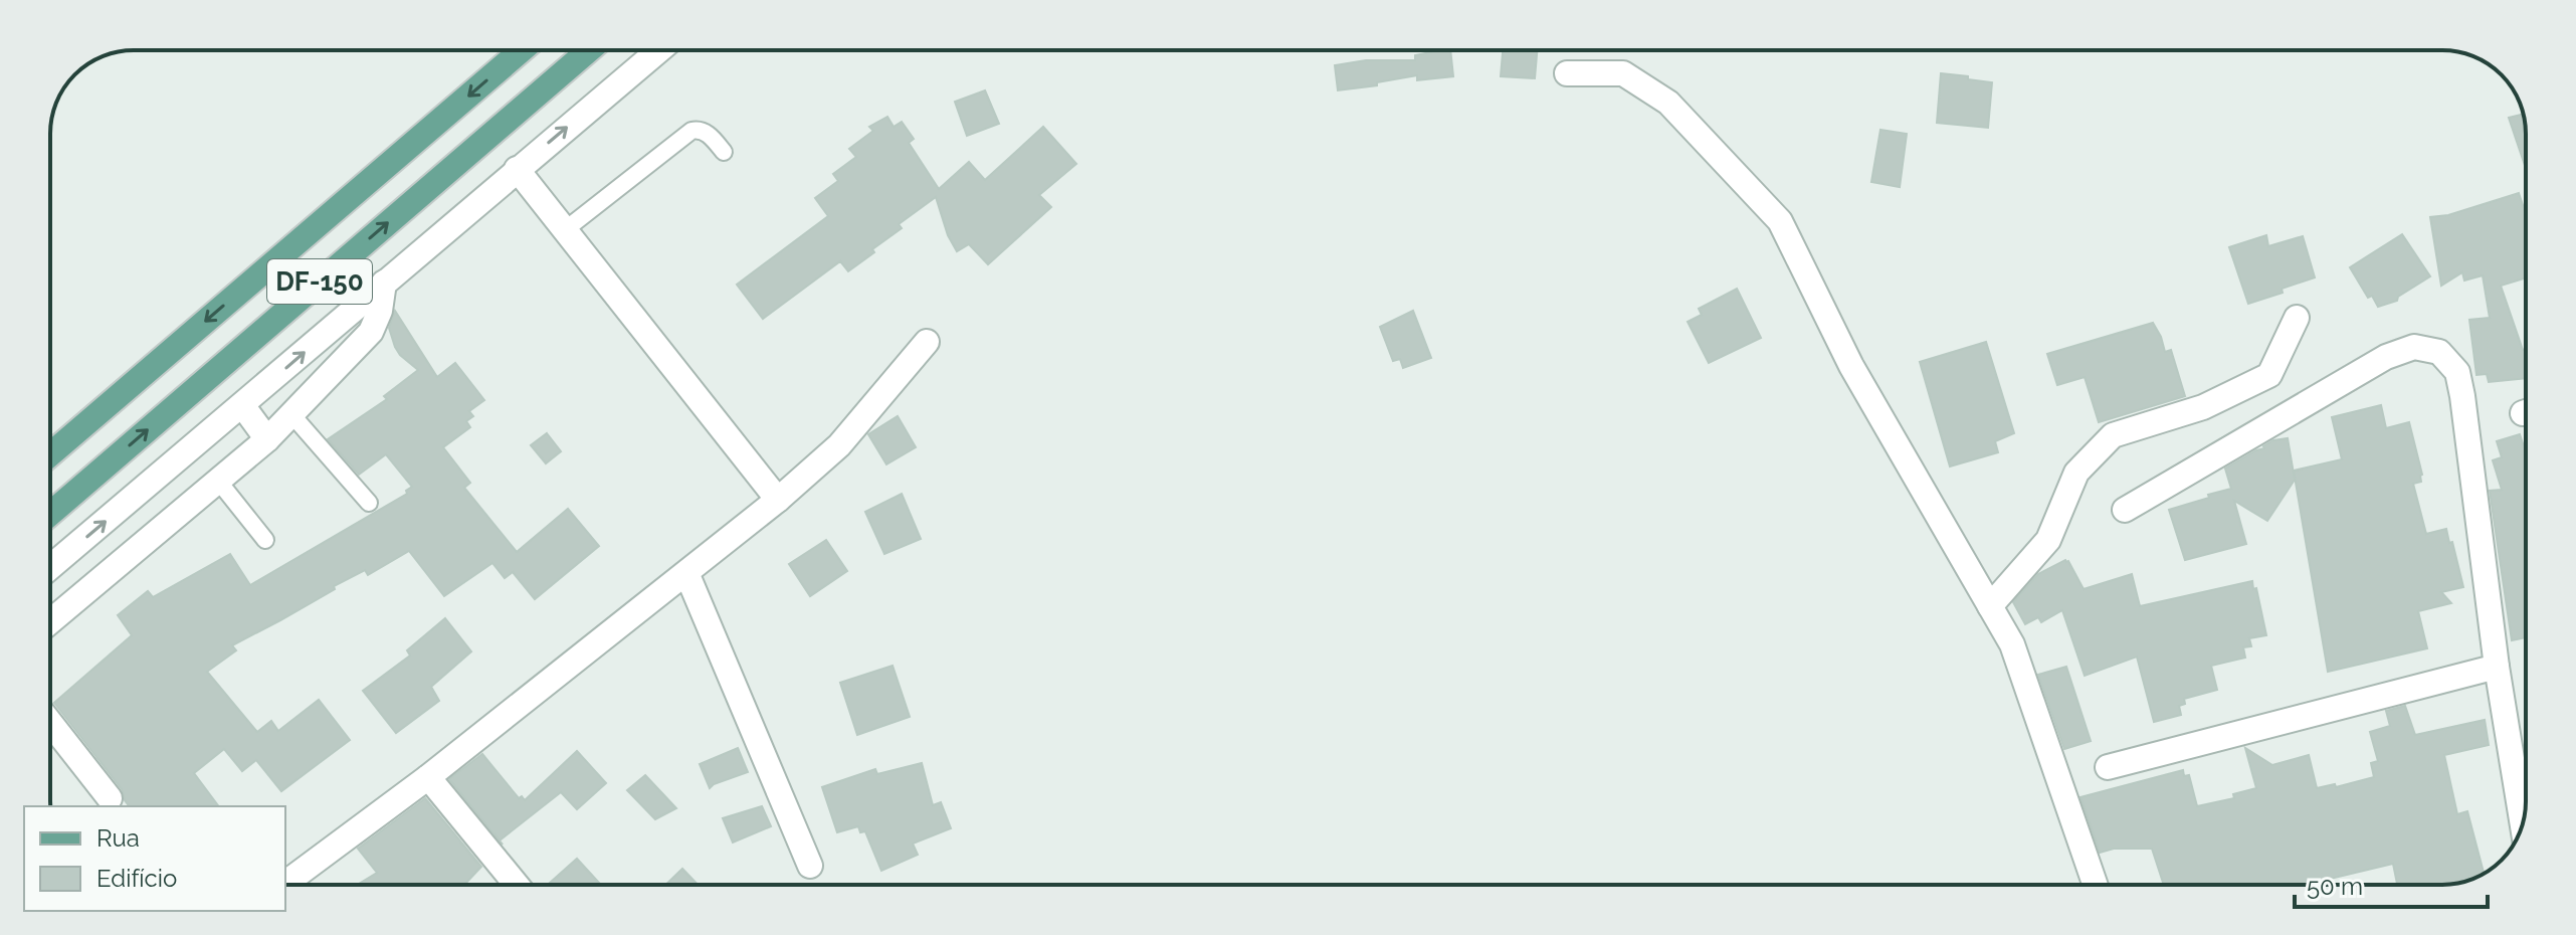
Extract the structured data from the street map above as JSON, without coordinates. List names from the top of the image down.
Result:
{
  "streets": {
    "main road": ["DF-150"]
  },
  "legend": ["Rua", "Edifício"],
  "scale_bar": "50 m"
}
